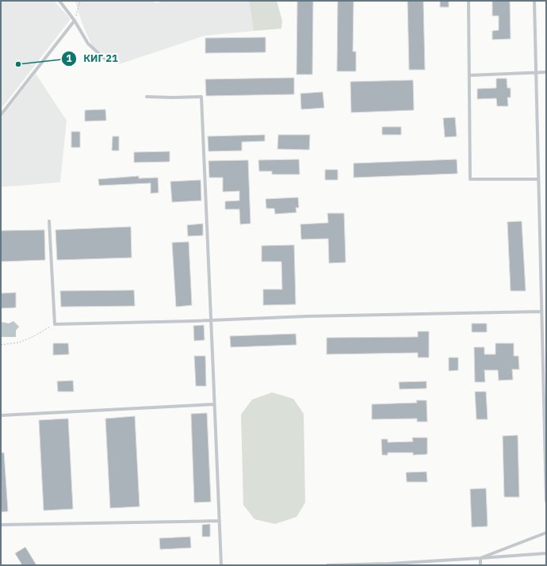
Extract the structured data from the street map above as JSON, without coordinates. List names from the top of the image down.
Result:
{
  "places": ["КИГ 21"]
}
